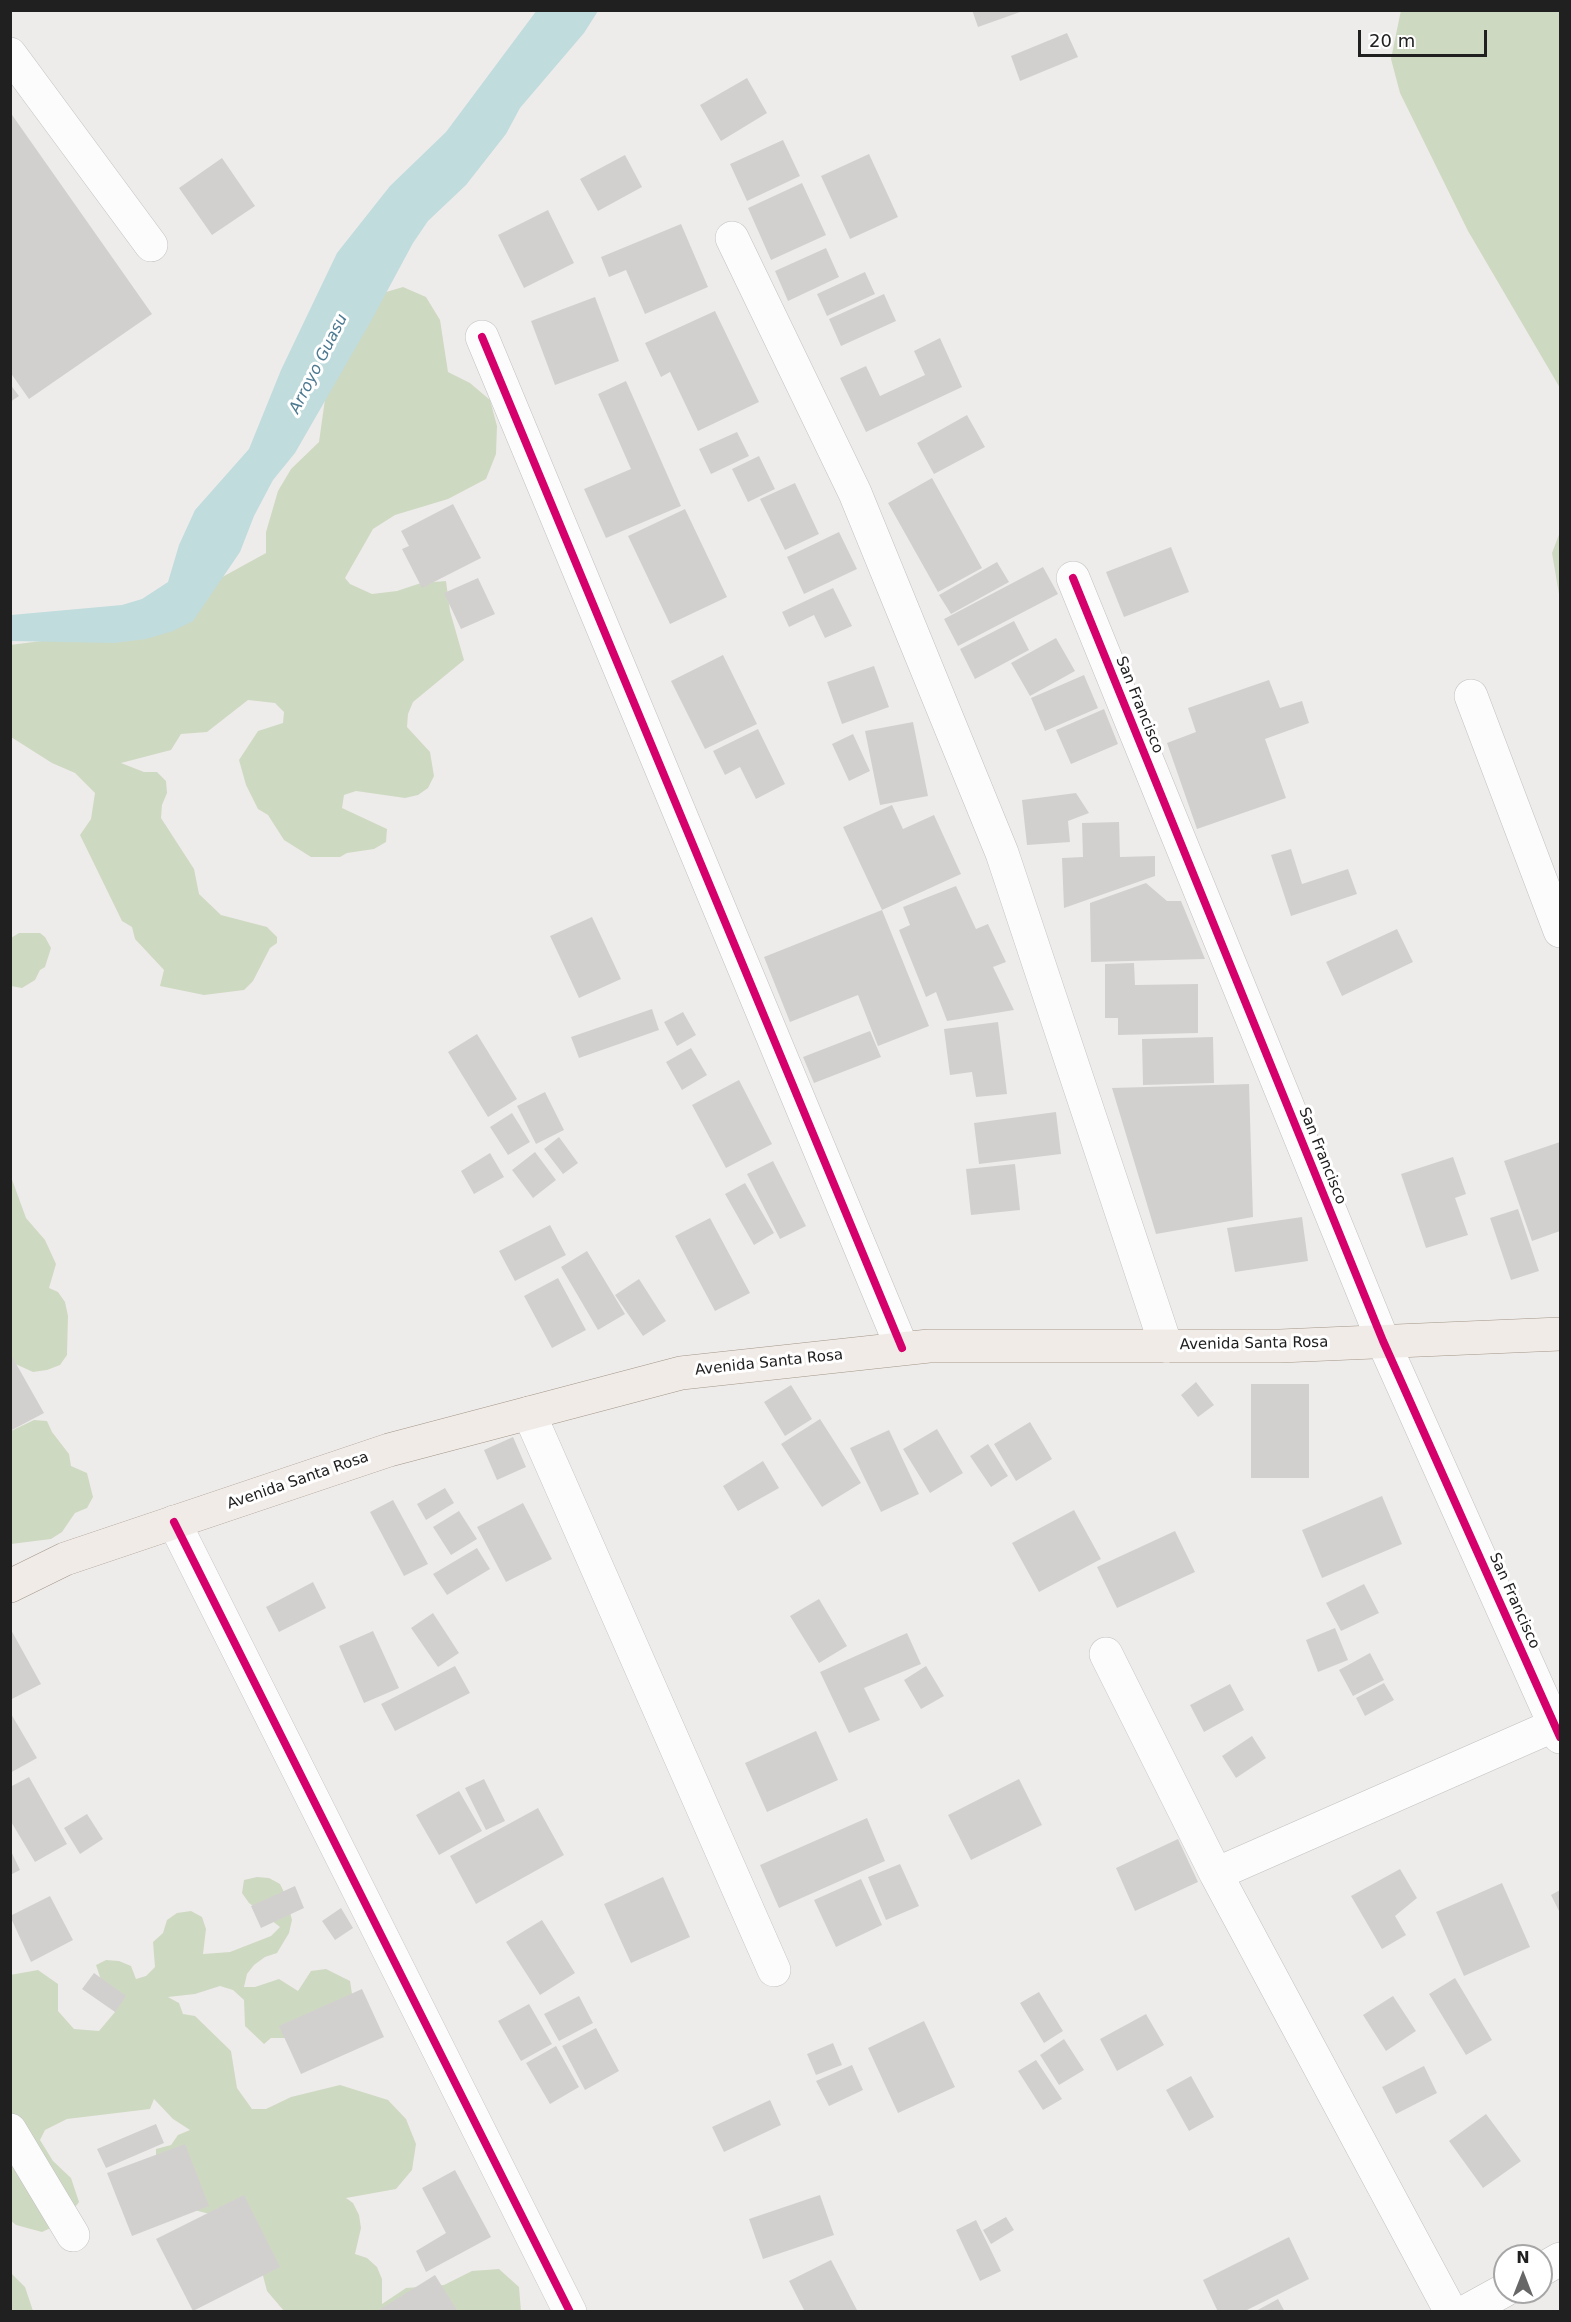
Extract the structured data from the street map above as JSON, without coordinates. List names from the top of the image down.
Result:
{
  "streets": {
    "main road": ["Avenida Santa Rosa"],
    "street": ["San Francisco"]
  },
  "crossings": [
    ["San Francisco", "Avenida Santa Rosa"]
  ],
  "water": ["Arroyo Guasu"],
  "scale_bar": "20 m",
  "north": "top"
}
